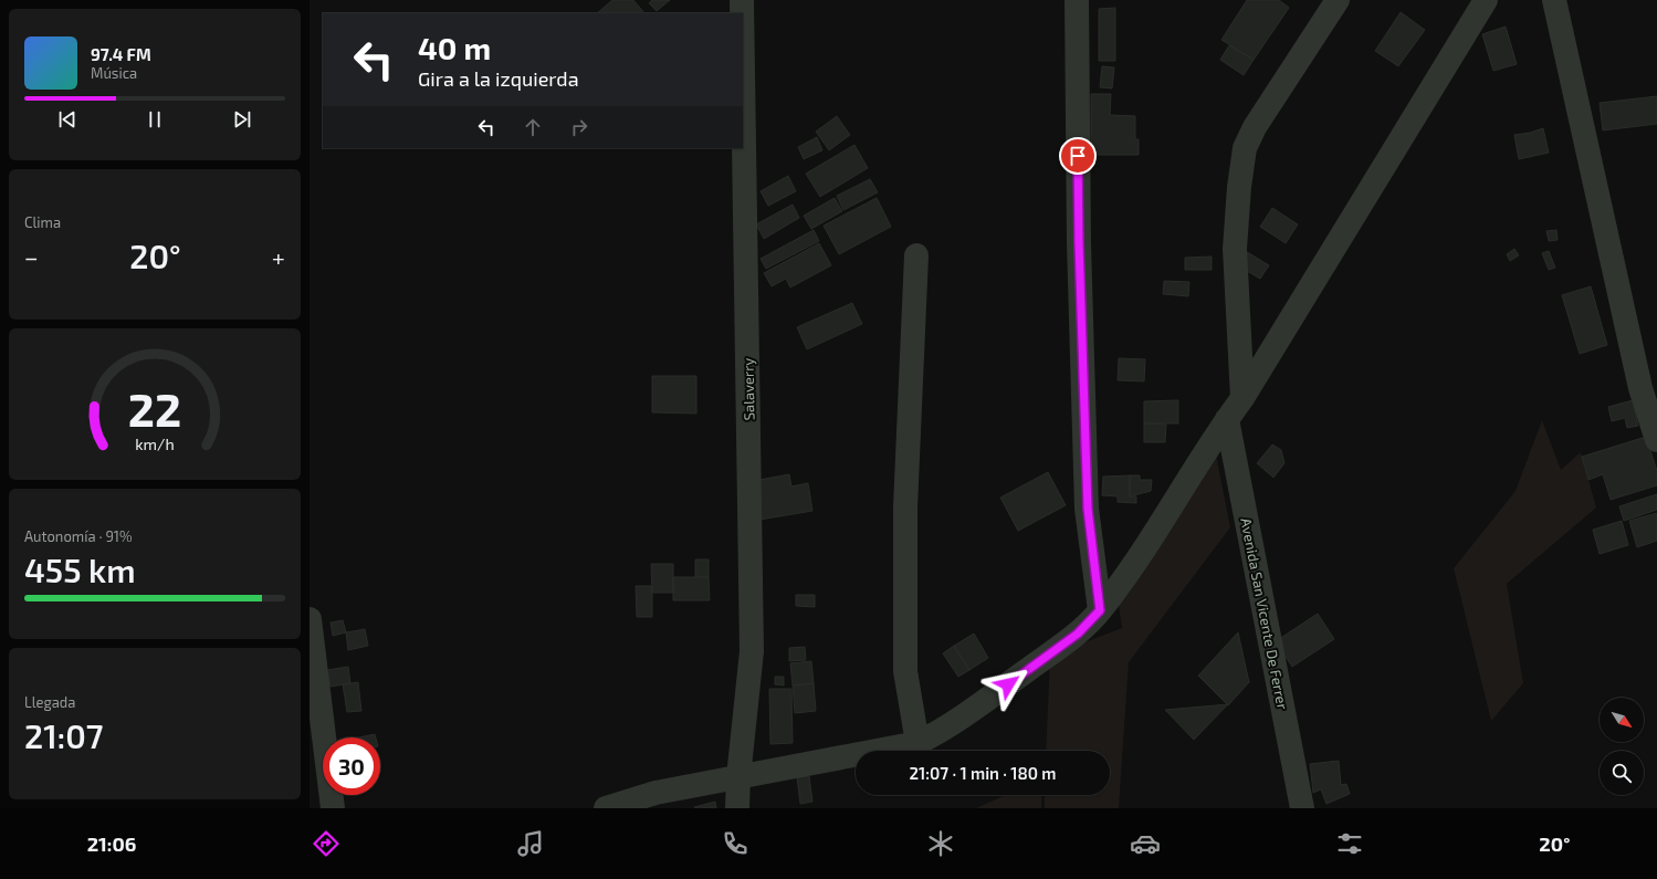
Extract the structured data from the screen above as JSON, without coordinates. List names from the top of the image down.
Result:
{
  "streets": {
    "street": ["Salaverry", "Avenida San Vicente De Ferrer"]
  },
  "north": "bottom right",
  "page": {
    "turn": ["40 m", "Gira a la izquierda"],
    "song": ["97.4 FM", "Música"],
    "tile": [
      "Clima",
      ["Autonomía · 91%", "455 km"],
      ["Llegada", "21:07"]
    ],
    "heat": ["−", "20°", "+"],
    "limit": "30",
    "trip": "21:07 · 1 min · 180 m",
    "tabs": ["21:06", "20°"],
    "gauge": ["22", "km/h"]
  }
}
